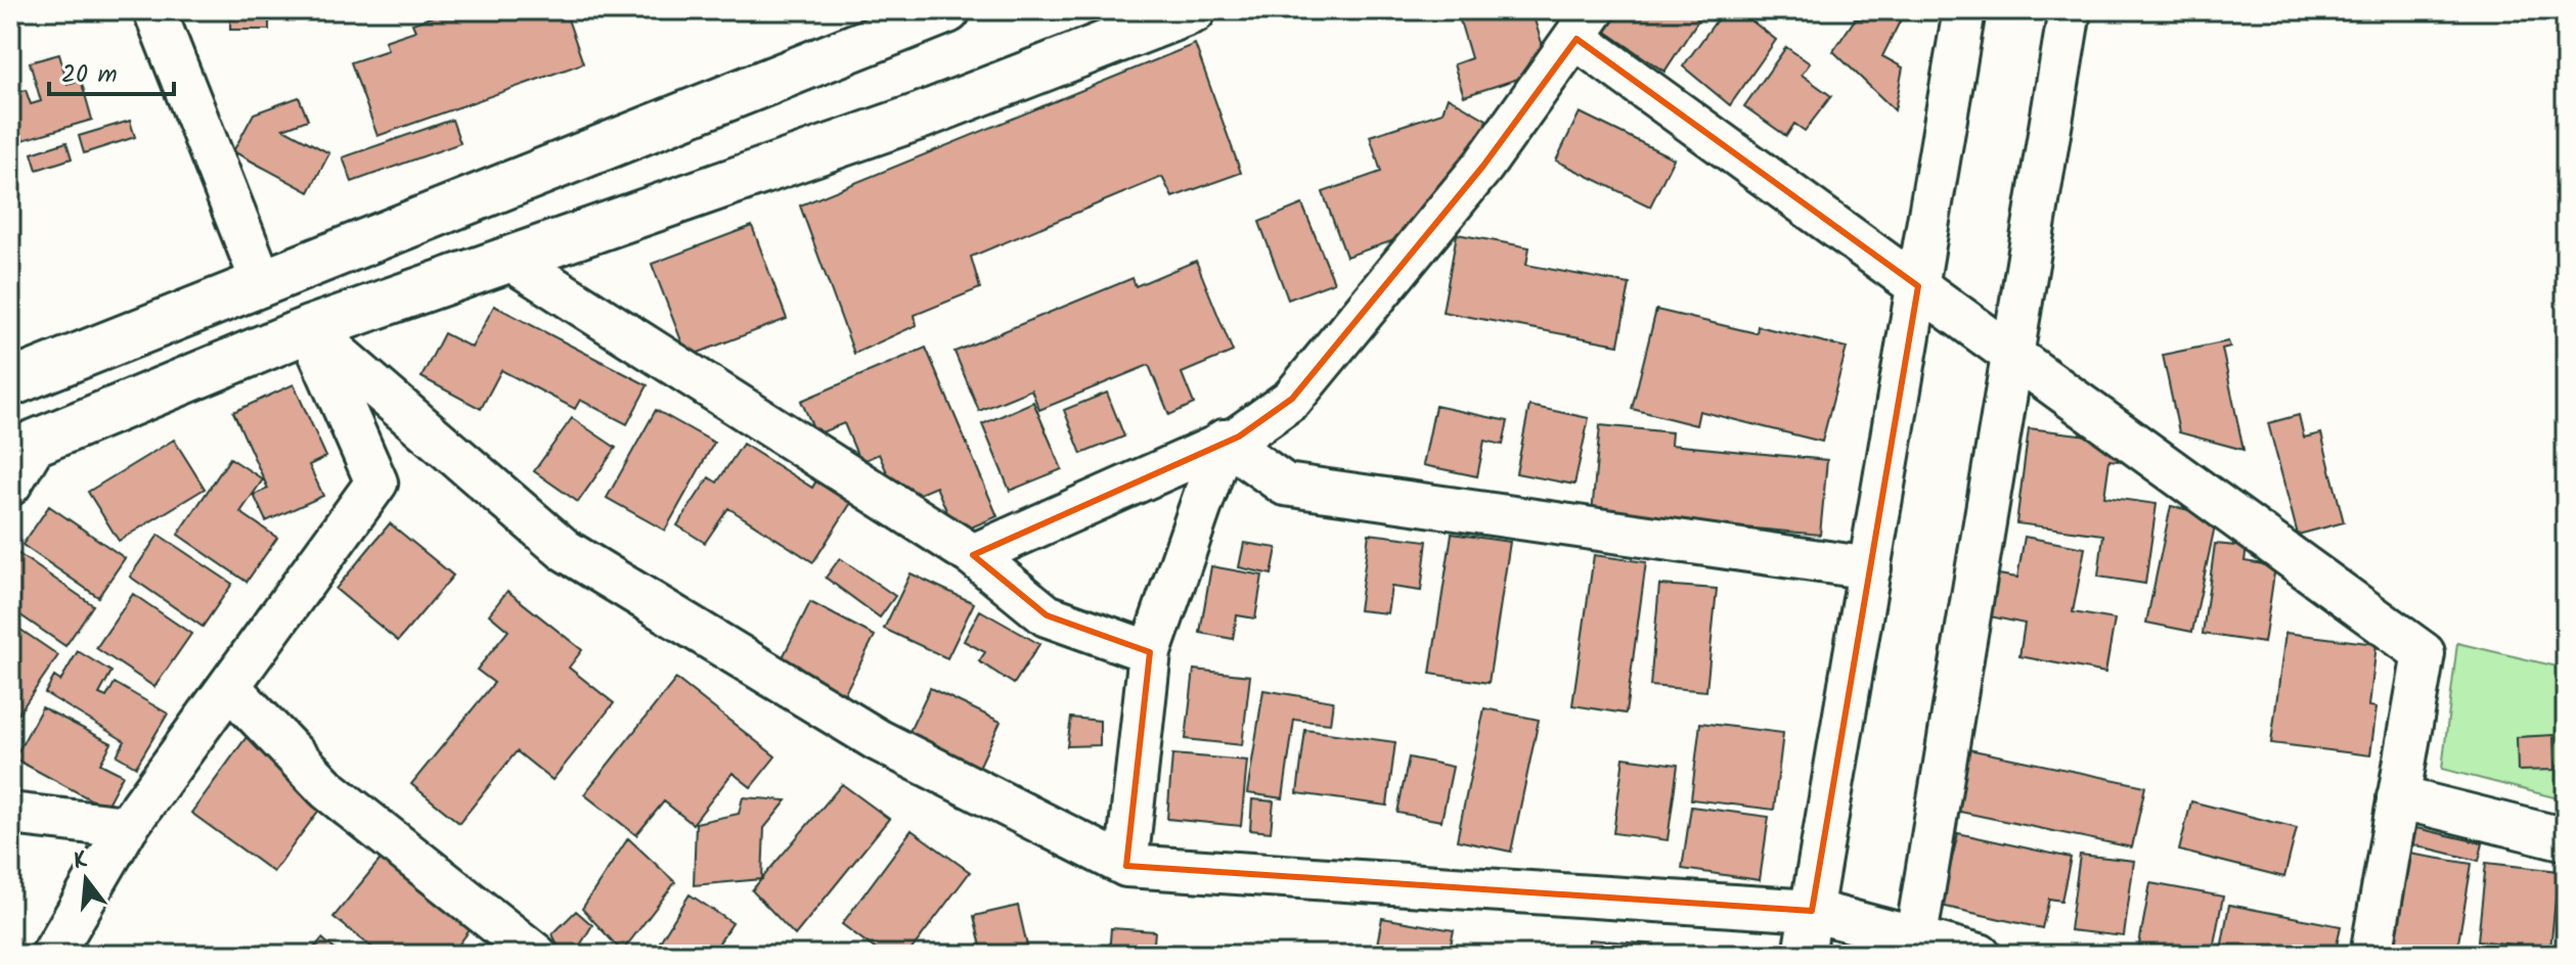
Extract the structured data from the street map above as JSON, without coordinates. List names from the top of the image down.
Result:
{
  "scale_bar": "20 m",
  "north": "top"
}
